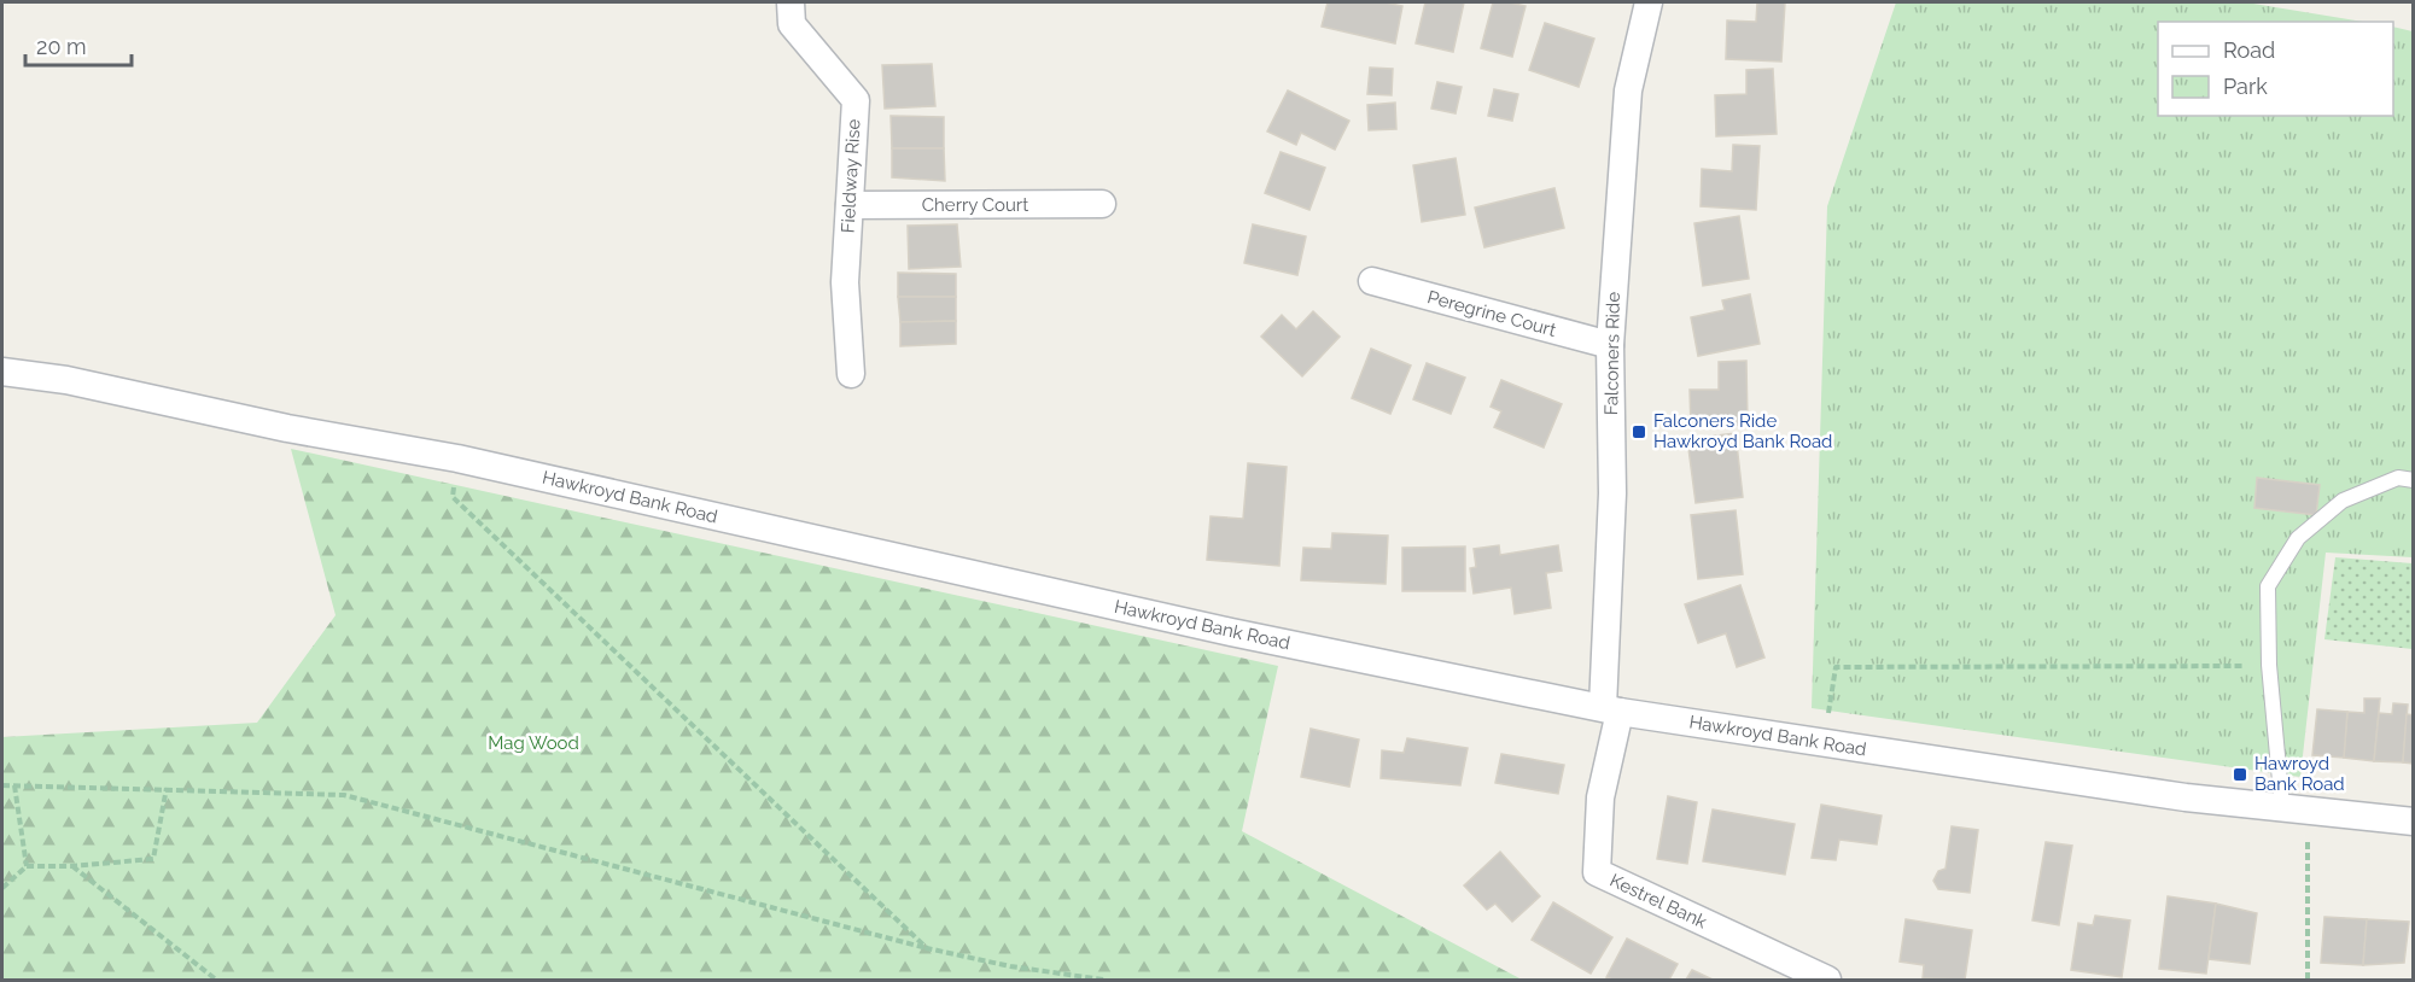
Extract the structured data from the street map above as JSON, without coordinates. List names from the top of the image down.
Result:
{
  "streets": {
    "street": [
      "Fieldway Rise",
      "Cherry Court",
      "Peregrine Court",
      "Falconers Ride",
      "Hawkroyd Bank Road",
      "Kestrel Bank"
    ]
  },
  "crossings": [
    ["Fieldway Rise", "Cherry Court"],
    ["Peregrine Court", "Falconers Ride"],
    ["Falconers Ride", "Hawkroyd Bank Road"],
    ["Falconers Ride", "Kestrel Bank"],
    ["Hawkroyd Bank Road", "Kestrel Bank"]
  ],
  "parks": ["Mag Wood"],
  "places": {
    "transit": ["Falconers Ride Hawkroyd Bank Road", "Hawroyd Bank Road"]
  },
  "legend": ["Road", "Park"],
  "scale_bar": "20 m"
}
